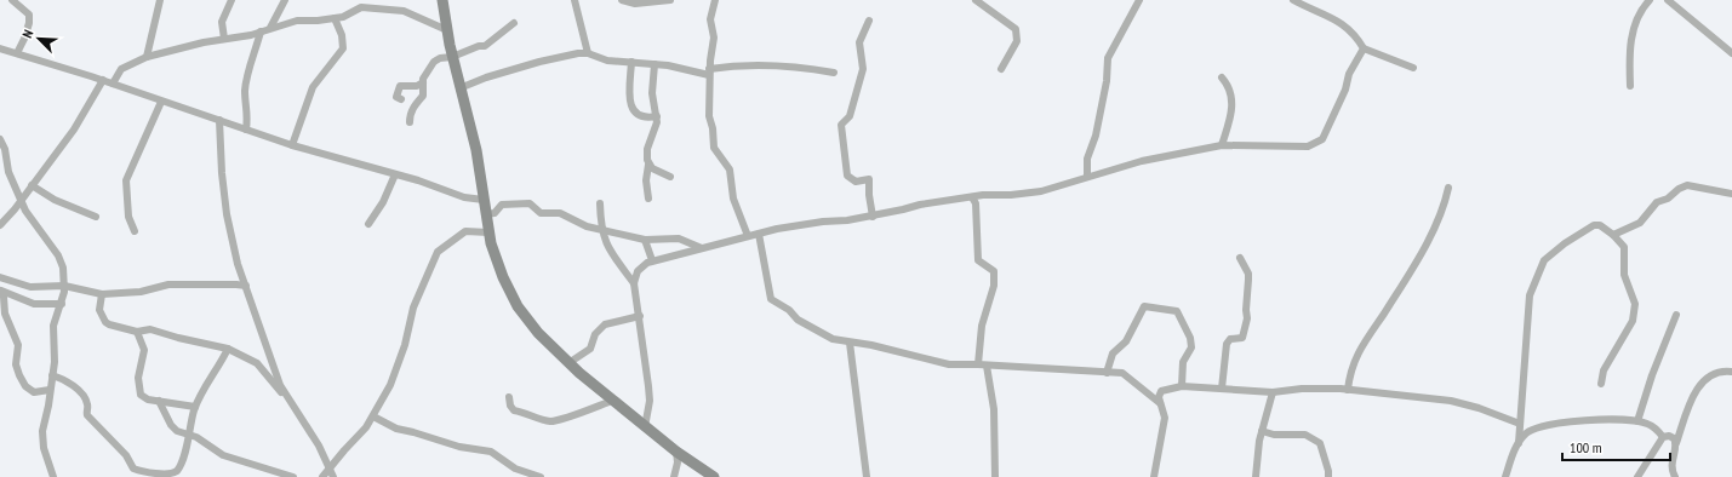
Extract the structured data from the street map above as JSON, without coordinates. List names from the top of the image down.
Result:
{
  "scale_bar": "100 m",
  "north": "top left"
}
